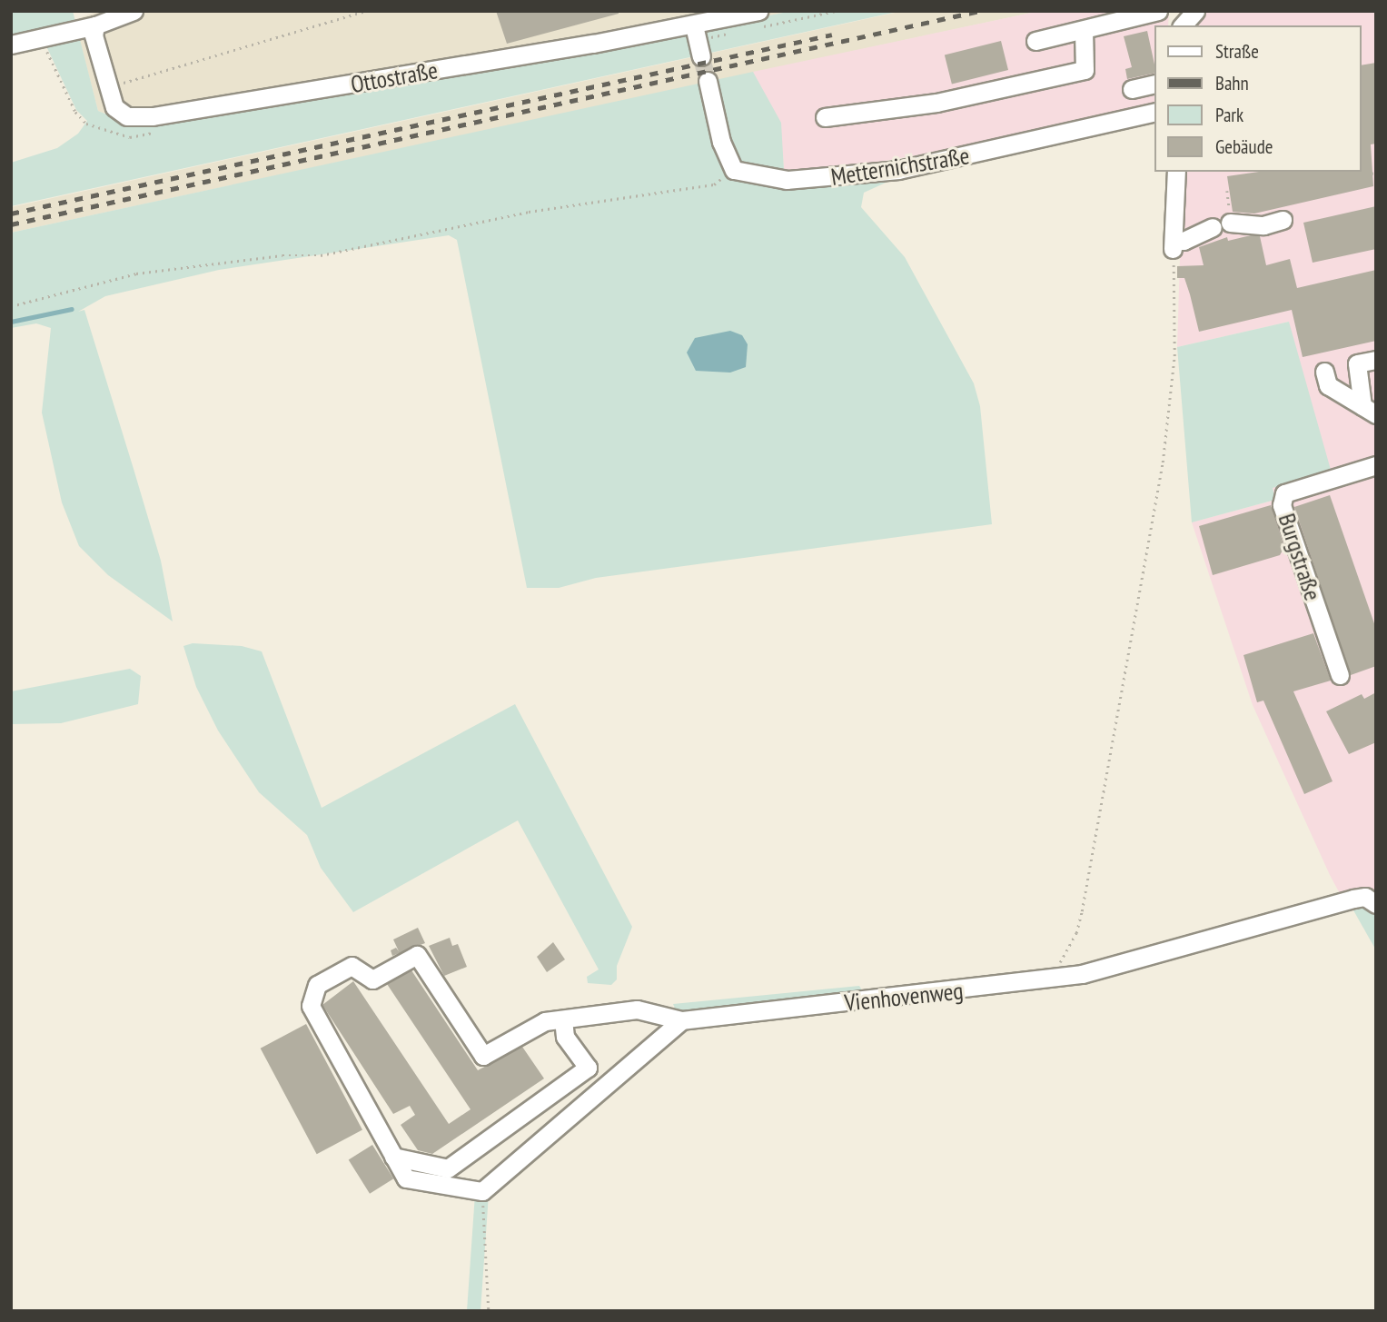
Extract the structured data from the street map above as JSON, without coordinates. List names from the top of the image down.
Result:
{
  "streets": {
    "street": [
      "Ottostraße",
      "Metternichstraße",
      "Burgstraße",
      "Vienhovenweg"
    ]
  },
  "legend": [
    "Straße",
    "Bahn",
    "Park",
    "Gebäude"
  ]
}
